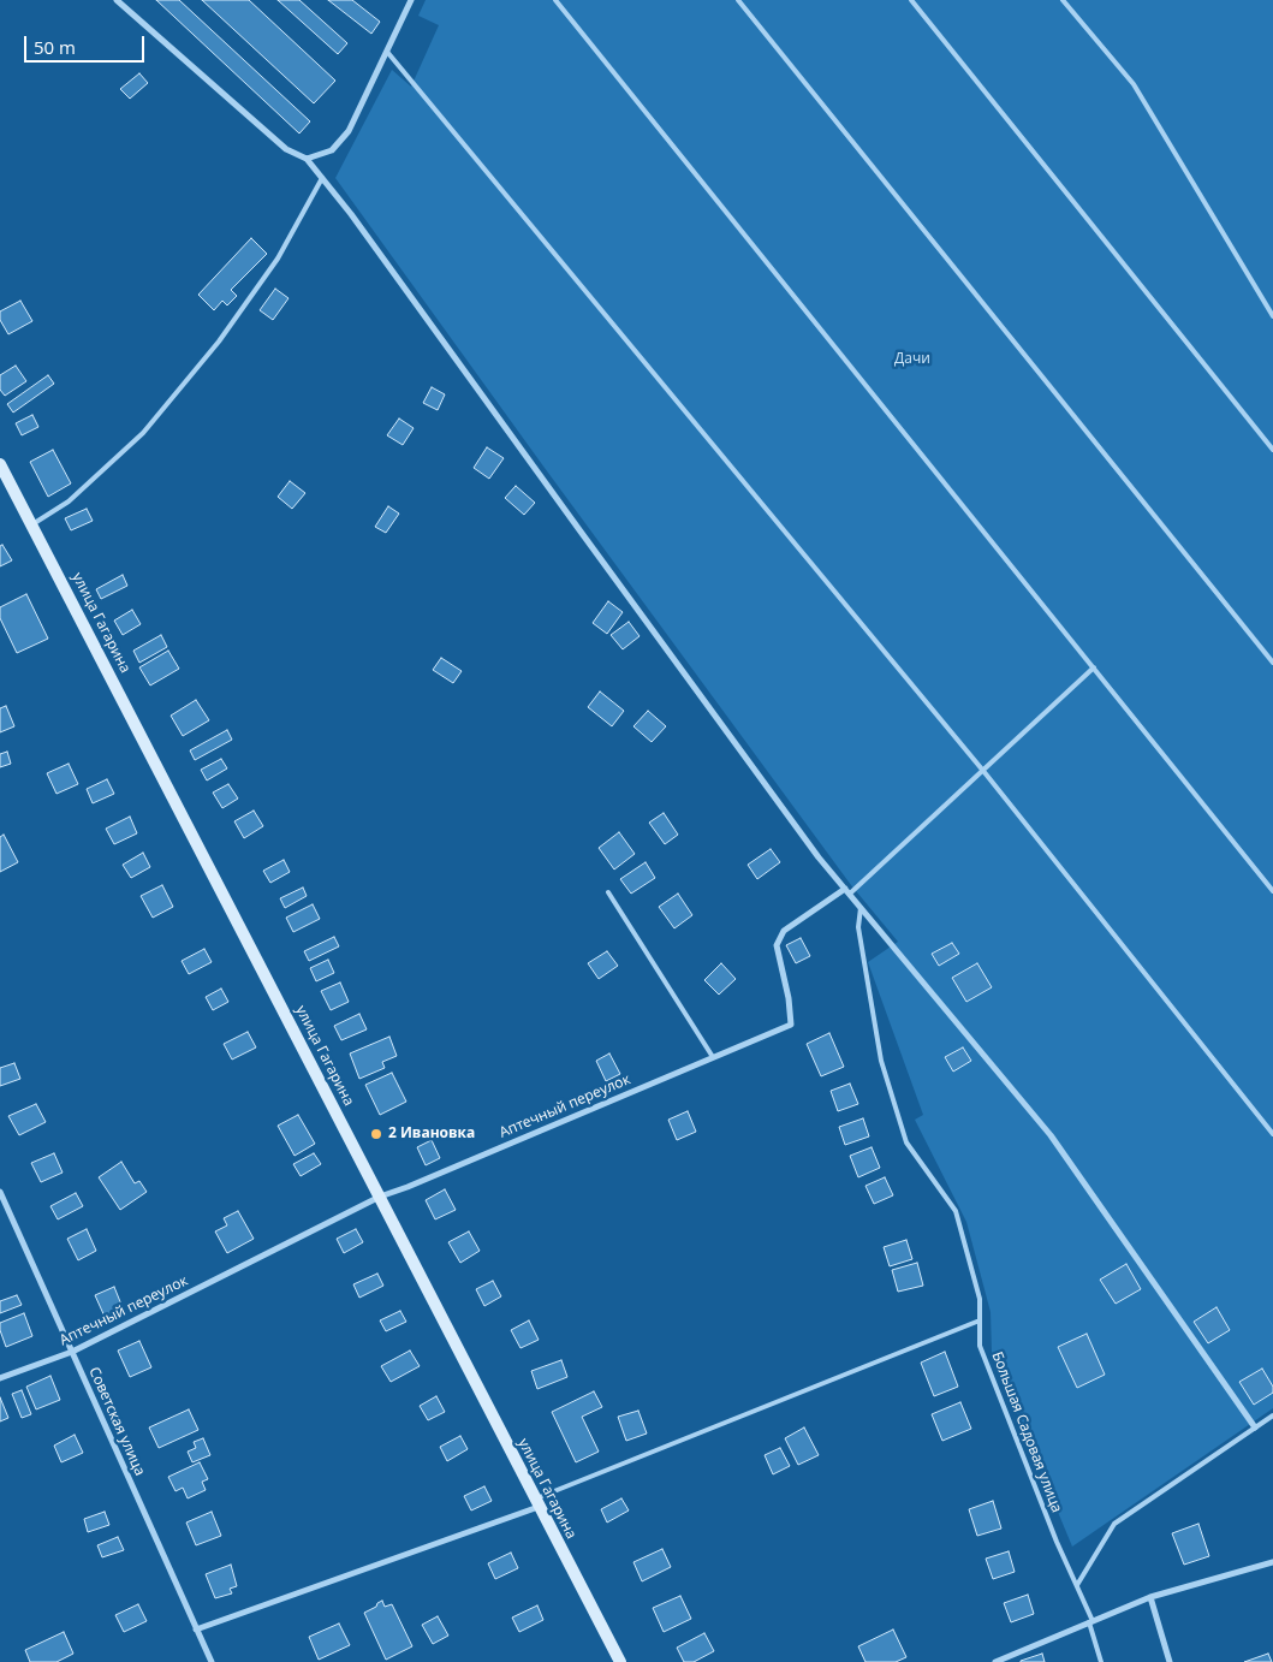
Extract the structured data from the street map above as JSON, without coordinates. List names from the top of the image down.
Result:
{
  "streets": {
    "street": ["улица Гагарина", "Аптечный переулок", "Советская улица"],
    "lane": ["Большая Садовая улица"]
  },
  "crossings": [
    ["улица Гагарина", "Аптечный переулок"],
    ["Аптечный переулок", "Советская улица"]
  ],
  "parks": ["Дачи"],
  "places": ["2 Ивановка"],
  "scale_bar": "50 m"
}
